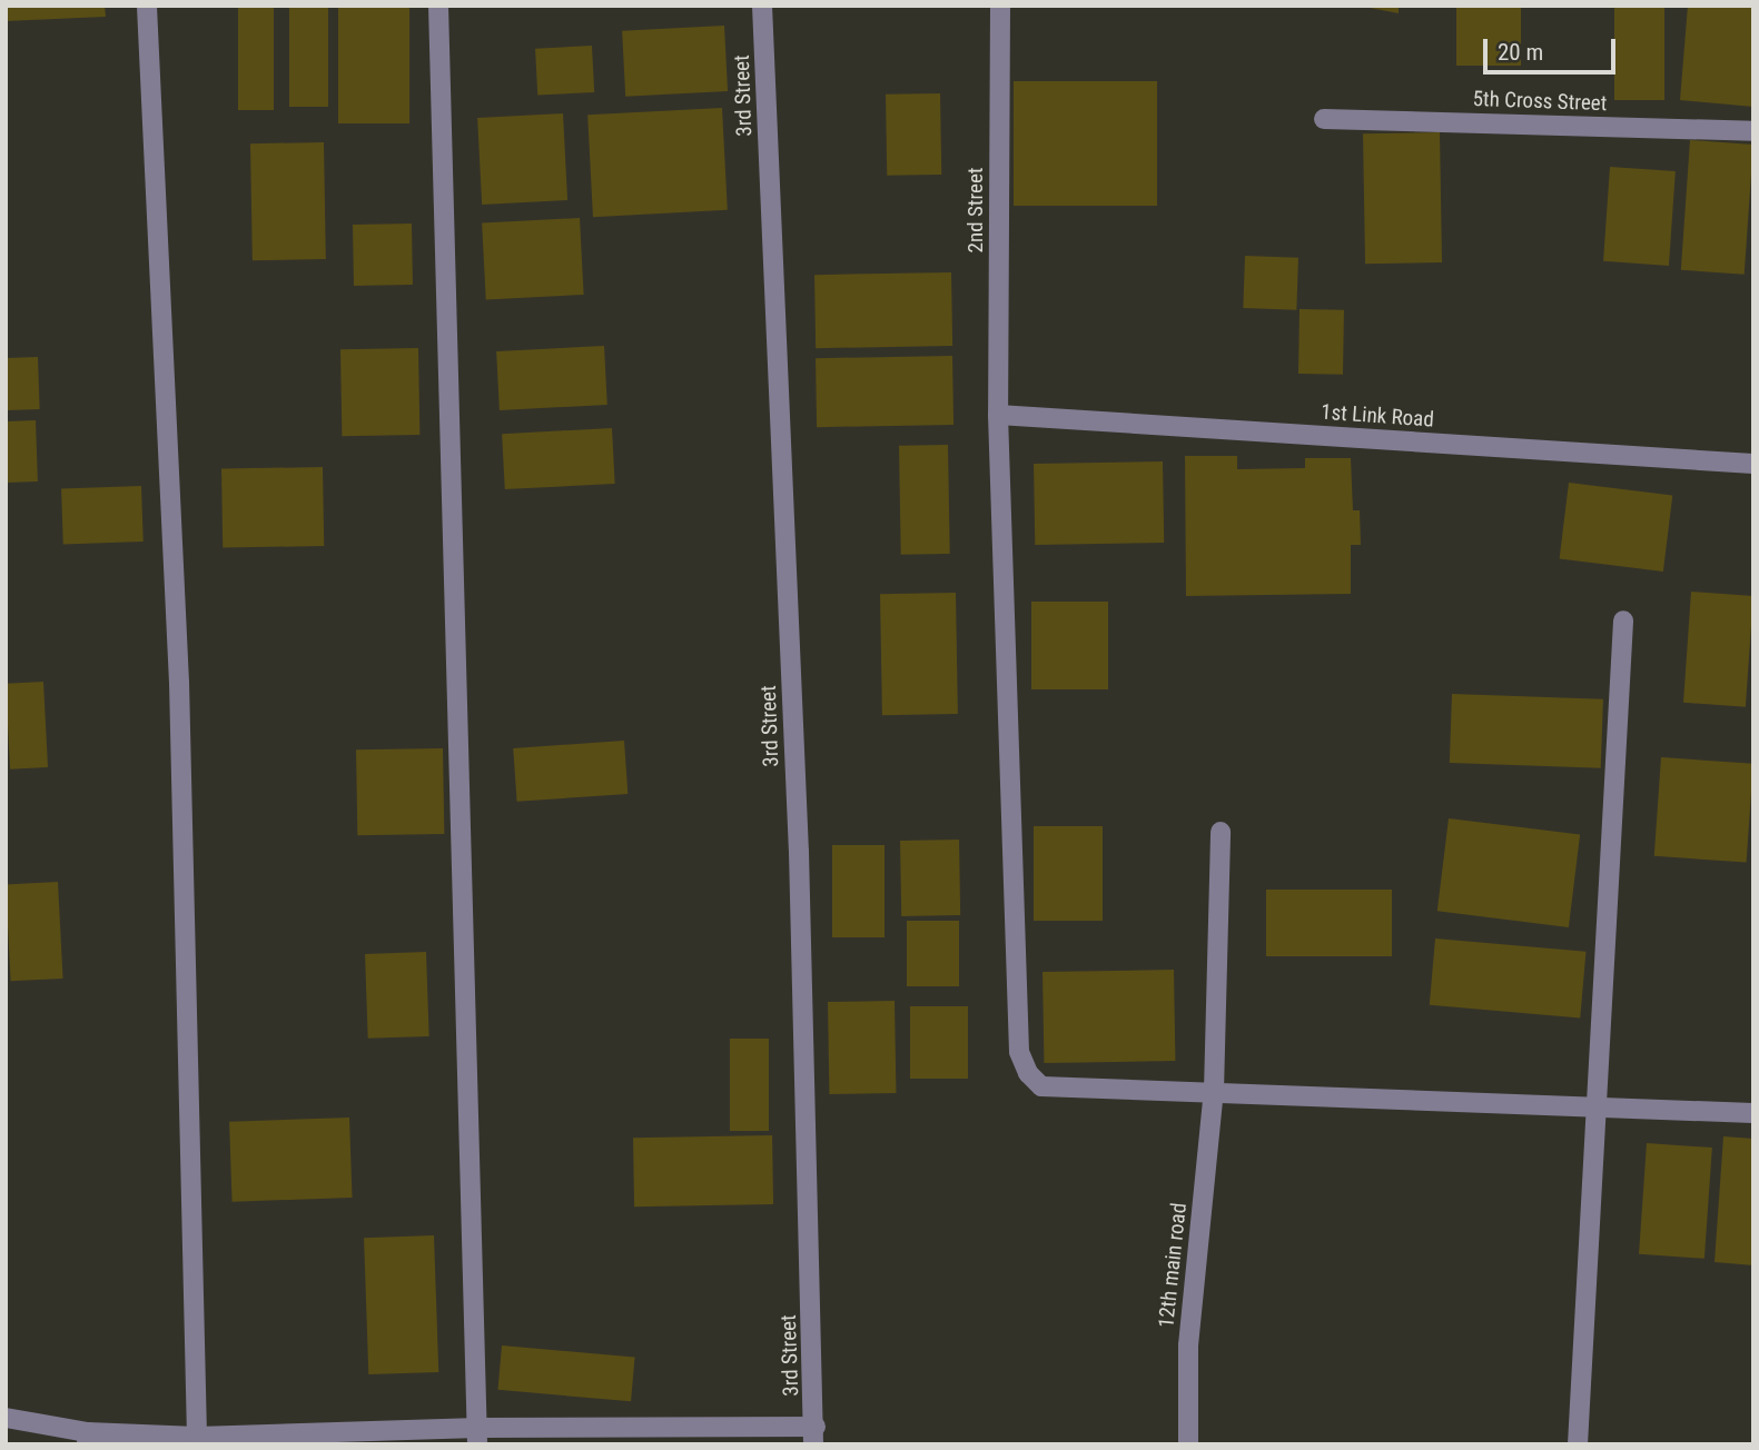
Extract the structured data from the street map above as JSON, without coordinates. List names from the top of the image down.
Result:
{
  "streets": {
    "street": [
      "3rd Street",
      "5th Cross Street",
      "2nd Street",
      "1st Link Road",
      "12th main road"
    ]
  },
  "crossings": [
    ["2nd Street", "1st Link Road"],
    ["2nd Street", "12th main road"]
  ],
  "scale_bar": "20 m"
}
